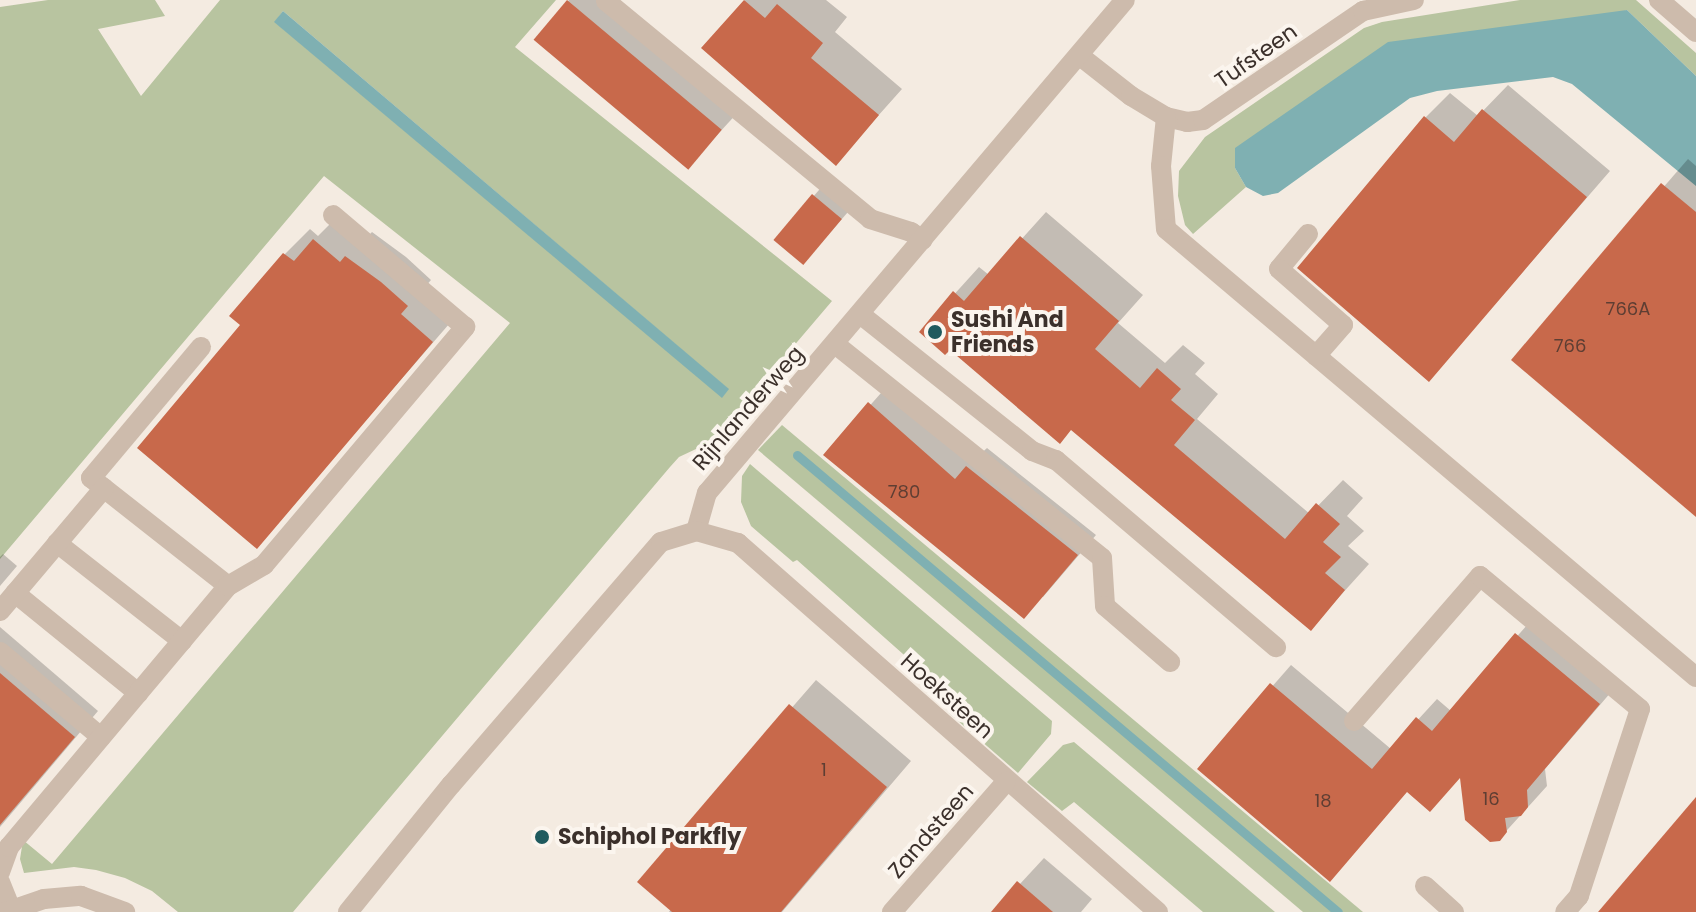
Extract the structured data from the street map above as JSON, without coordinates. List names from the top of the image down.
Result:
{
  "streets": {
    "street": [
      "Tufsteen",
      "Rijnlanderweg",
      "Hoeksteen",
      "Zandsteen"
    ]
  },
  "crossings": [
    ["Tufsteen", "Rijnlanderweg"],
    ["Rijnlanderweg", "Hoeksteen"],
    ["Hoeksteen", "Zandsteen"]
  ],
  "places": ["Sushi And Friends", "Schiphol Parkfly"],
  "house_numbers": [
    "766A",
    "766",
    "780",
    "1",
    "16",
    "18"
  ]
}
